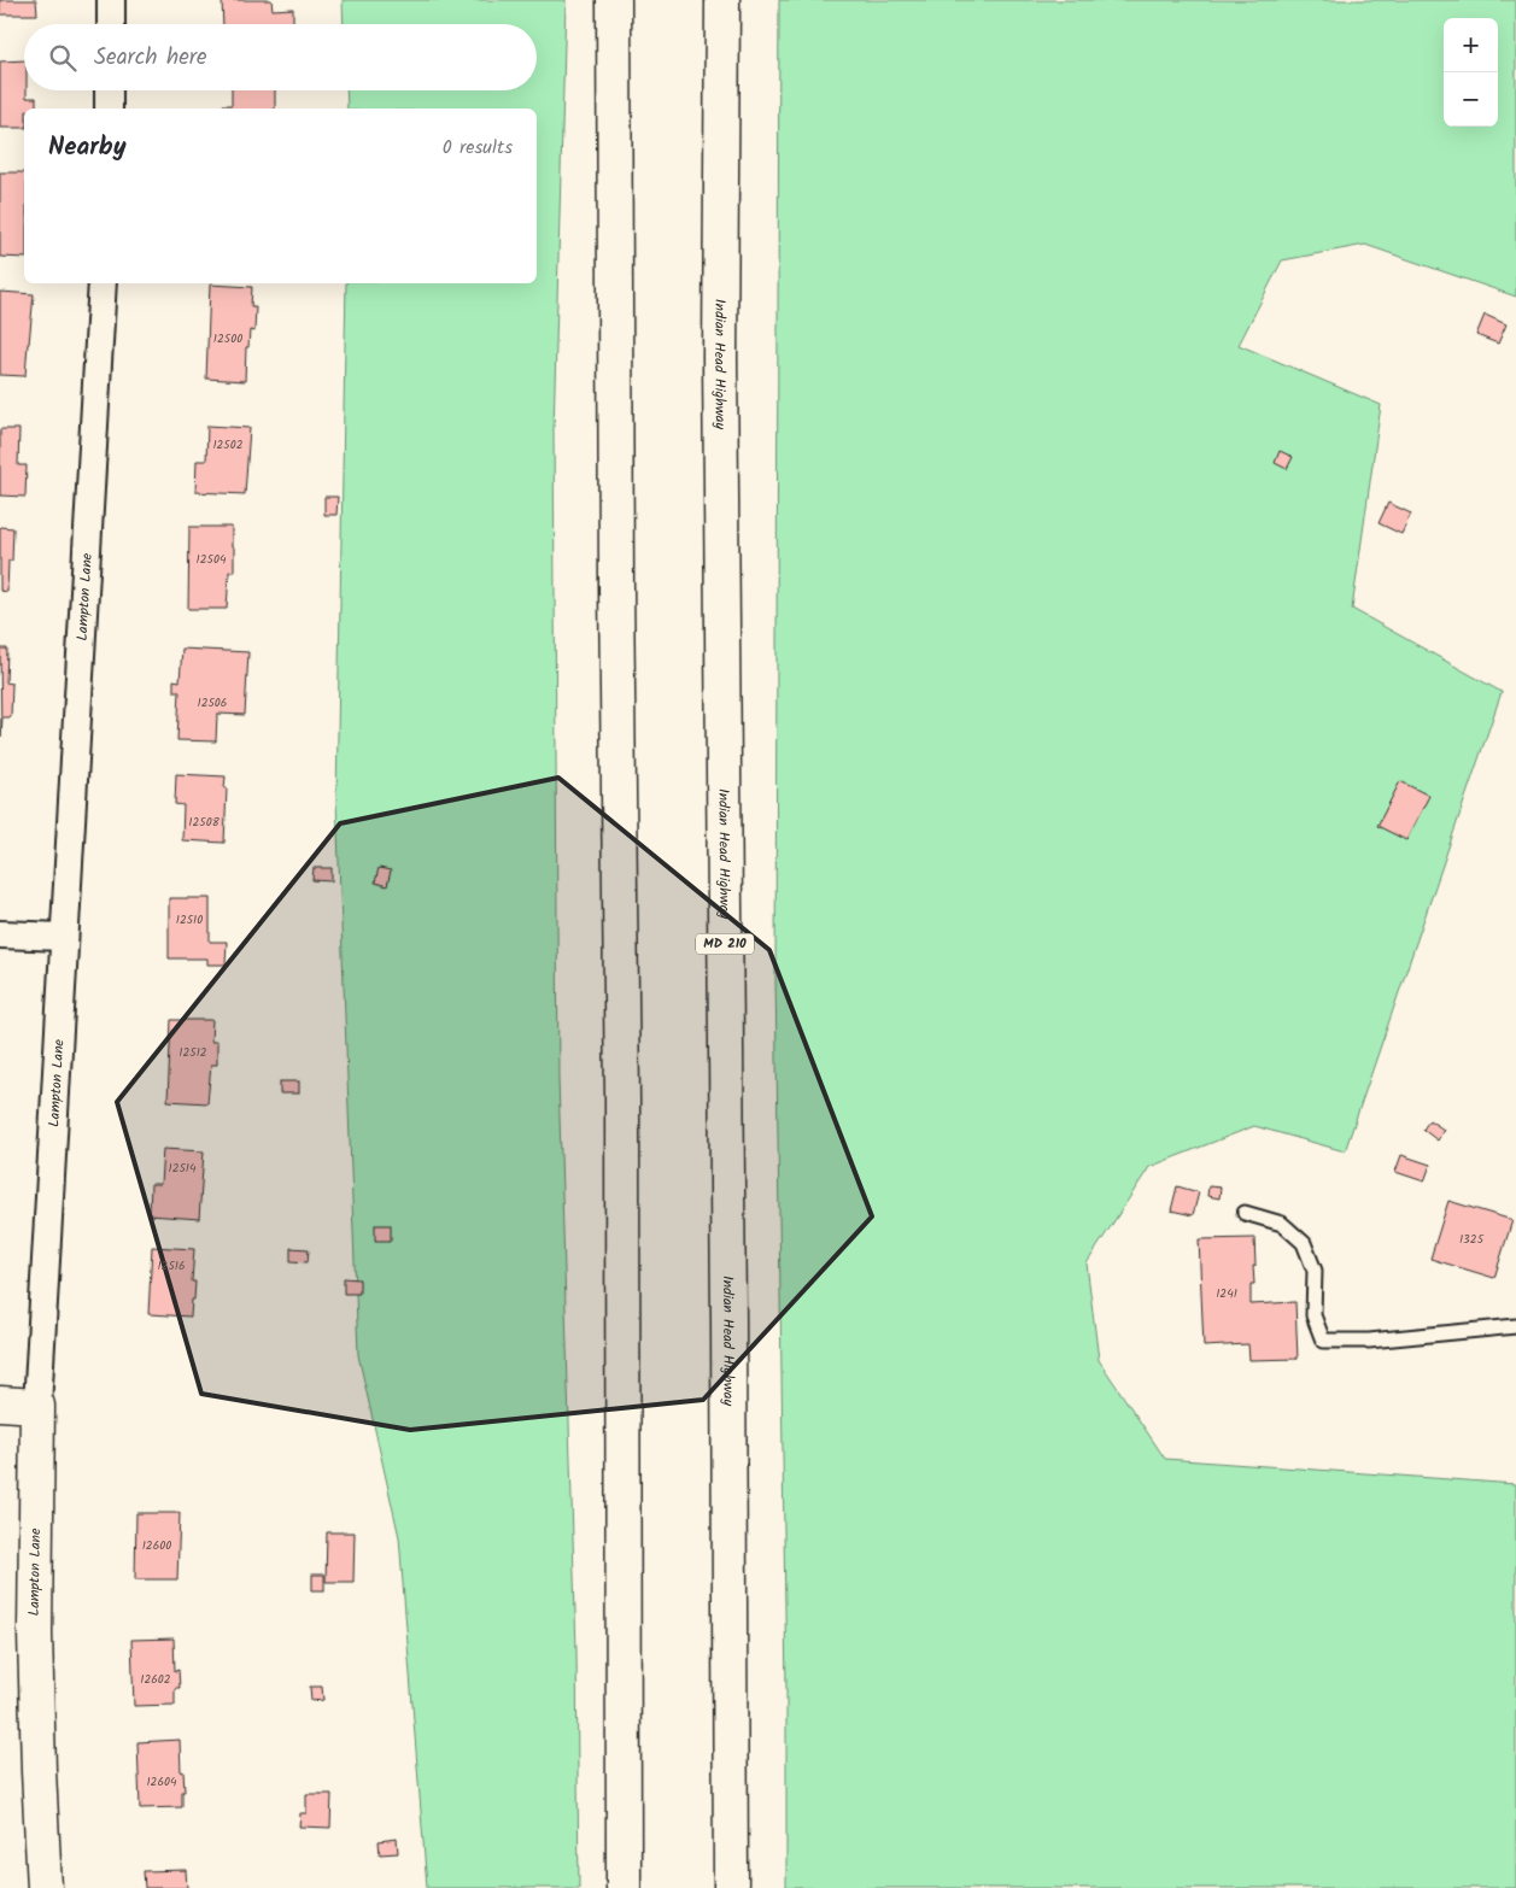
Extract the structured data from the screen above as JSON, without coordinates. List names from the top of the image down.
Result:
{
  "streets": {
    "main road": ["Indian Head Highway", "Lampton Lane", "MD 210"]
  },
  "house_numbers": [
    "12500",
    "12502",
    "12504",
    "12506",
    "12508",
    "12510",
    "12512",
    "12514",
    "1325",
    "12516",
    "1241",
    "12600",
    "12602",
    "12604"
  ],
  "page": {
    "map_buttons": ["+", "−"],
    "search": "Search here",
    "heading": ["Nearby", "0 results"]
  }
}
